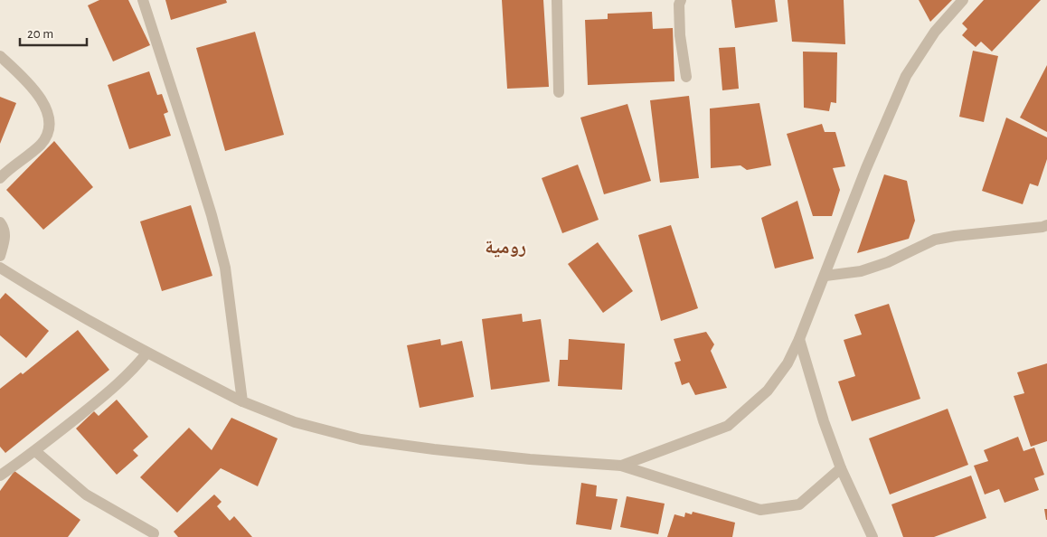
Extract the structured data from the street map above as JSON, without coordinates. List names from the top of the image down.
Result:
{
  "districts": ["رومية"],
  "scale_bar": "20 m"
}
